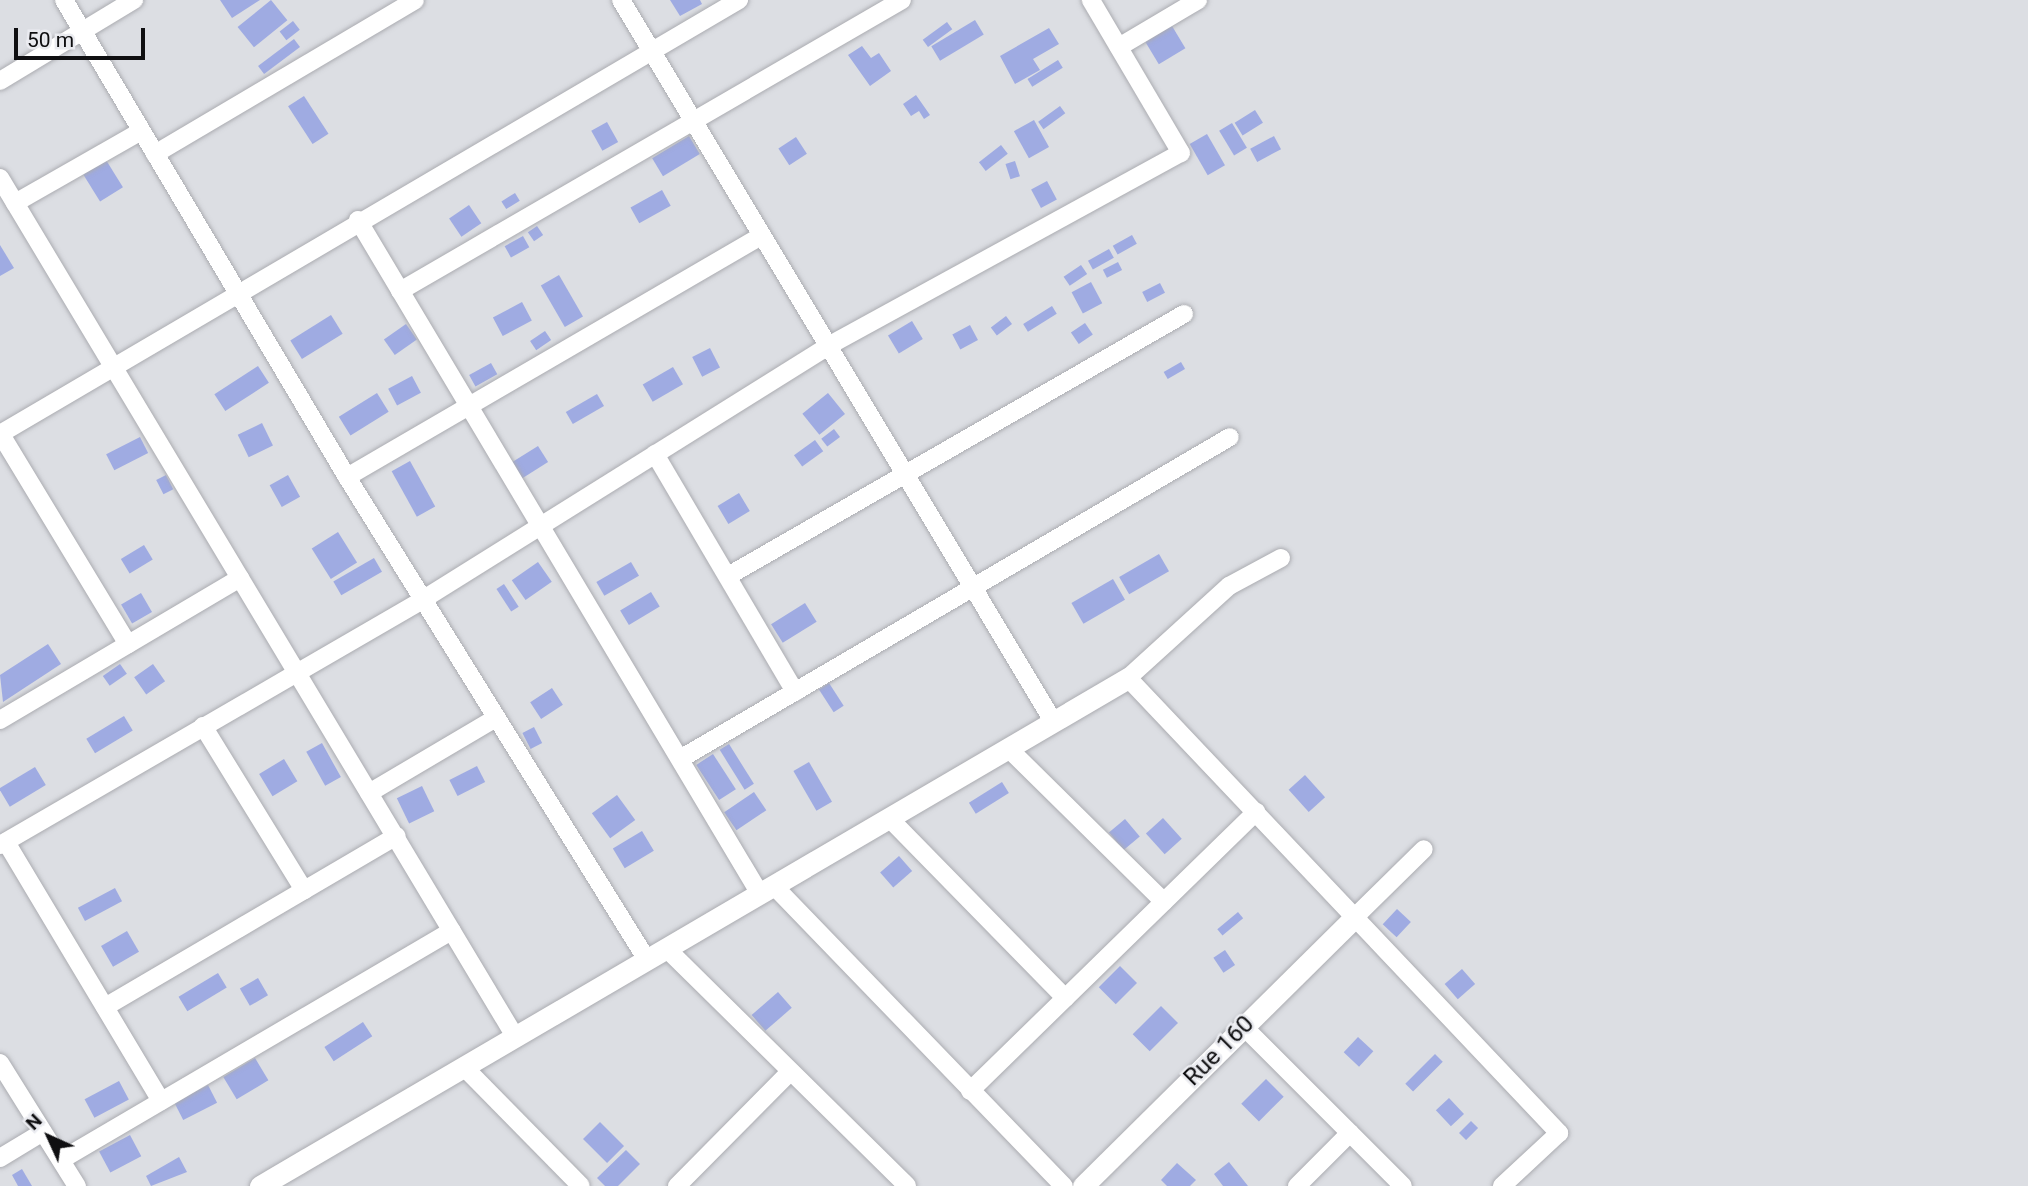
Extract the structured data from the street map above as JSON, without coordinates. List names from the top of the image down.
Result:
{
  "streets": {
    "street": ["Rue 160"]
  },
  "scale_bar": "50 m",
  "north": "top left"
}
